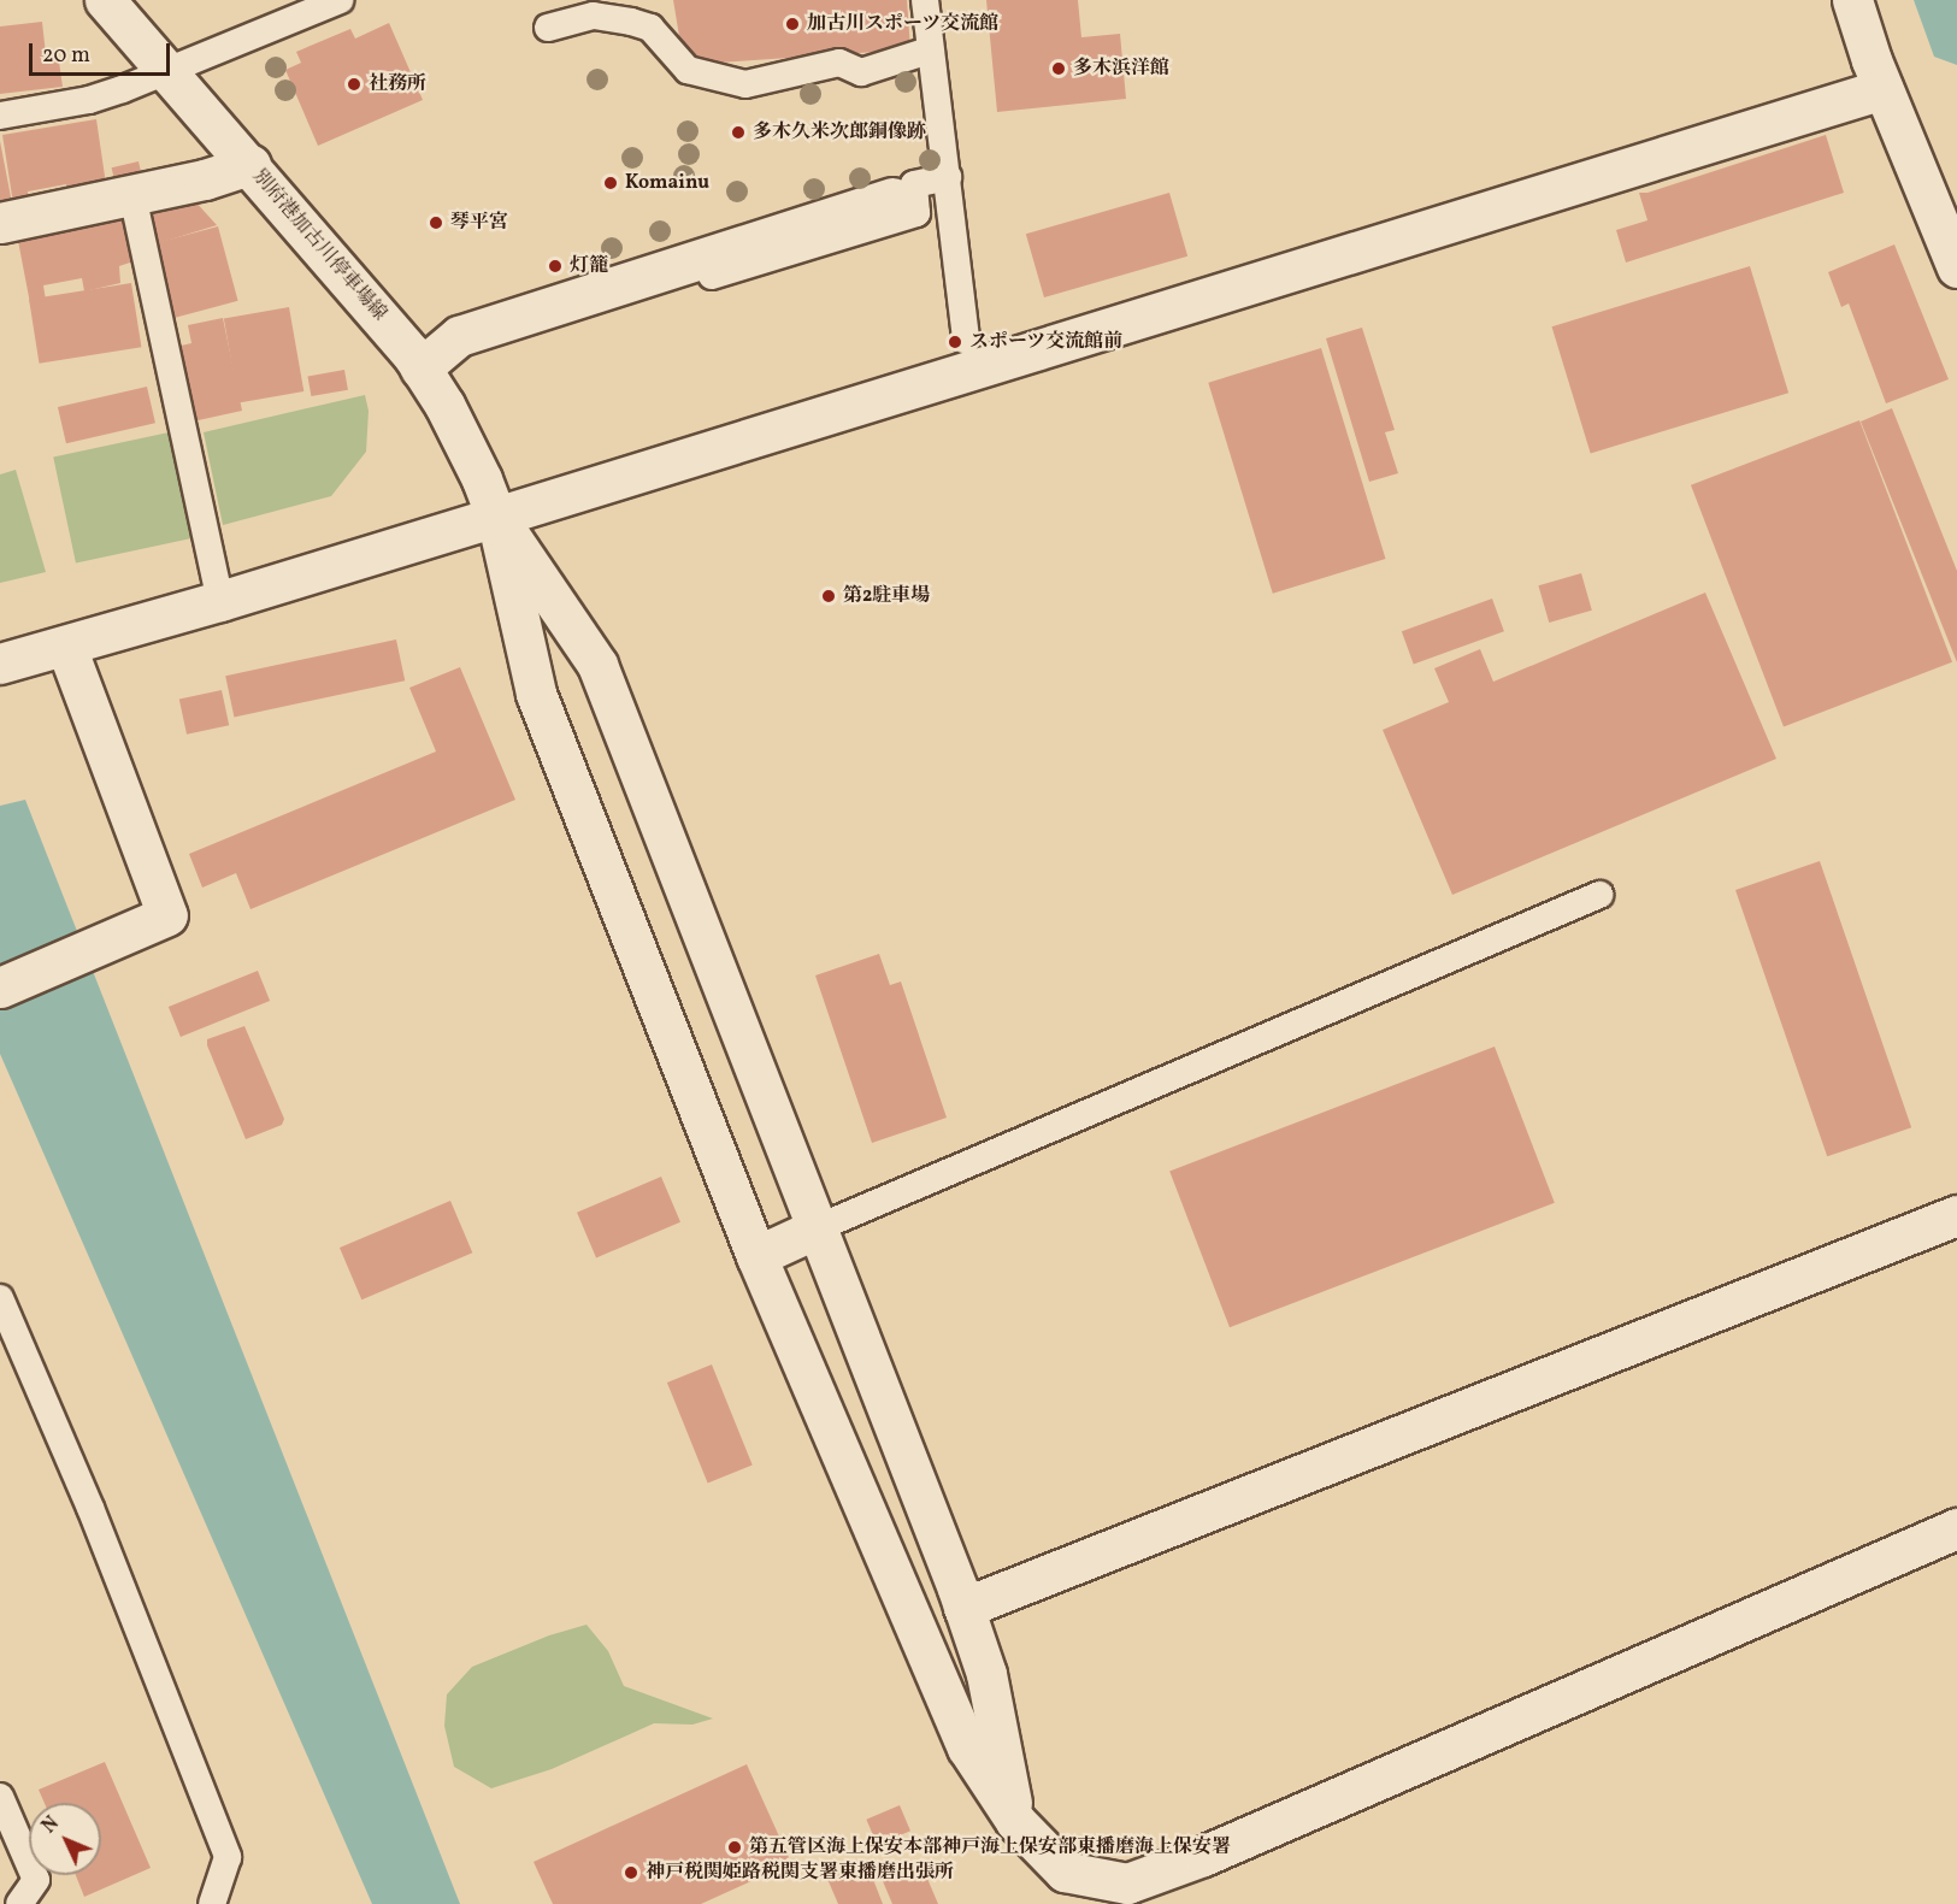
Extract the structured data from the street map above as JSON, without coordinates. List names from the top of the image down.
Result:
{
  "streets": {
    "street": ["別府港加古川停車場線"]
  },
  "places": [
    "加古川スポーツ交流館",
    "多木浜洋館",
    "社務所",
    "多木久米次郎銅像跡",
    "Komainu",
    "琴平宮",
    "灯籠",
    "スポーツ交流館前",
    "第2駐車場",
    "第五管区海上保安本部神戸海上保安部東播磨海上保安署",
    "神戸税関姫路税関支署東播磨出張所"
  ],
  "scale_bar": "20 m",
  "north": "top left"
}
